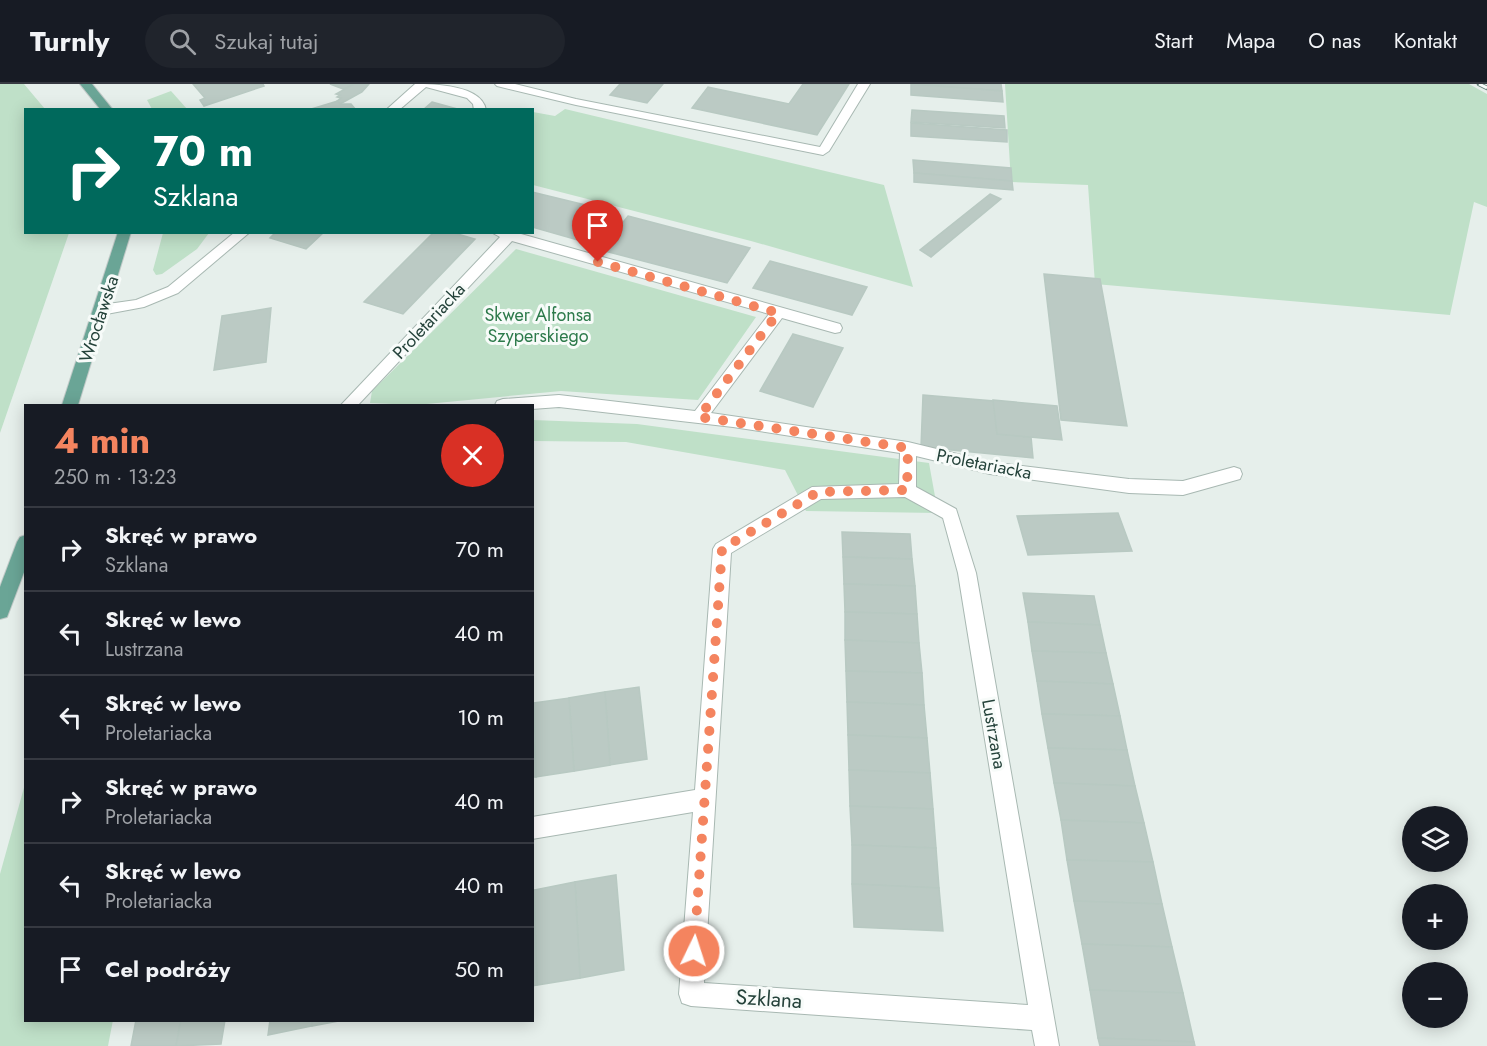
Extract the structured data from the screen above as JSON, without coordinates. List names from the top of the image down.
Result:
{
  "streets": {
    "main road": ["Wrocławska"],
    "street": ["Proletariacka", "Lustrzana", "Szklana"]
  },
  "crossings": [
    ["Lustrzana", "Szklana"]
  ],
  "parks": ["Skwer Alfonsa Szyperskiego"],
  "page": {
    "header": "Turnly",
    "search": "Szukaj tutaj",
    "nav": [
      "Start",
      "Mapa",
      "O nas",
      "Kontakt"
    ],
    "turn": ["70 m", "Szklana"],
    "heading": ["4 min", "250 m · 13:23"],
    "list": [
      {
        "name": "Skręć w prawo",
        "note": "Szklana",
        "value": "70 m"
      },
      {
        "name": "Skręć w lewo",
        "note": "Lustrzana",
        "value": "40 m"
      },
      {
        "name": "Skręć w lewo",
        "note": "Proletariacka",
        "value": "10 m"
      },
      {
        "name": "Skręć w prawo",
        "note": "Proletariacka",
        "value": "40 m"
      },
      {
        "name": "Skręć w lewo",
        "note": "Proletariacka",
        "value": "40 m"
      },
      {
        "name": "Cel podróży",
        "value": "50 m"
      }
    ],
    "map_buttons": ["+", "−"]
  }
}
